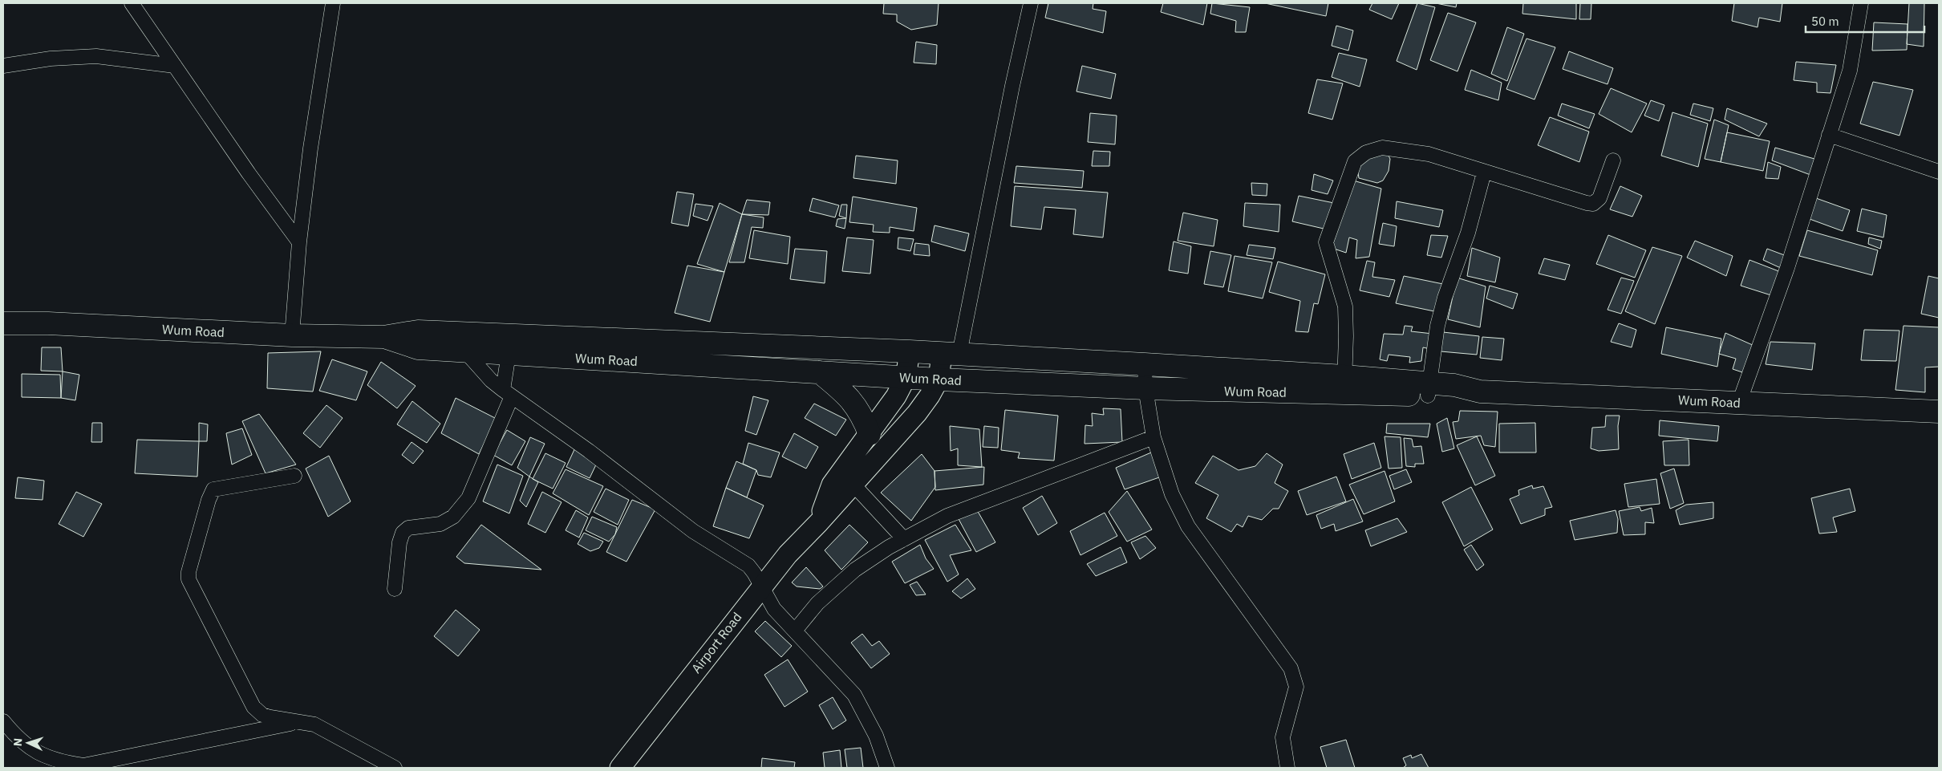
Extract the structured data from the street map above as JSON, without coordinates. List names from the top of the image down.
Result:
{
  "streets": {
    "highway": ["Wum Road"],
    "main road": ["Airport Road"]
  },
  "crossings": [
    ["Wum Road", "Airport Road"]
  ],
  "scale_bar": "50 m",
  "north": "left"
}
